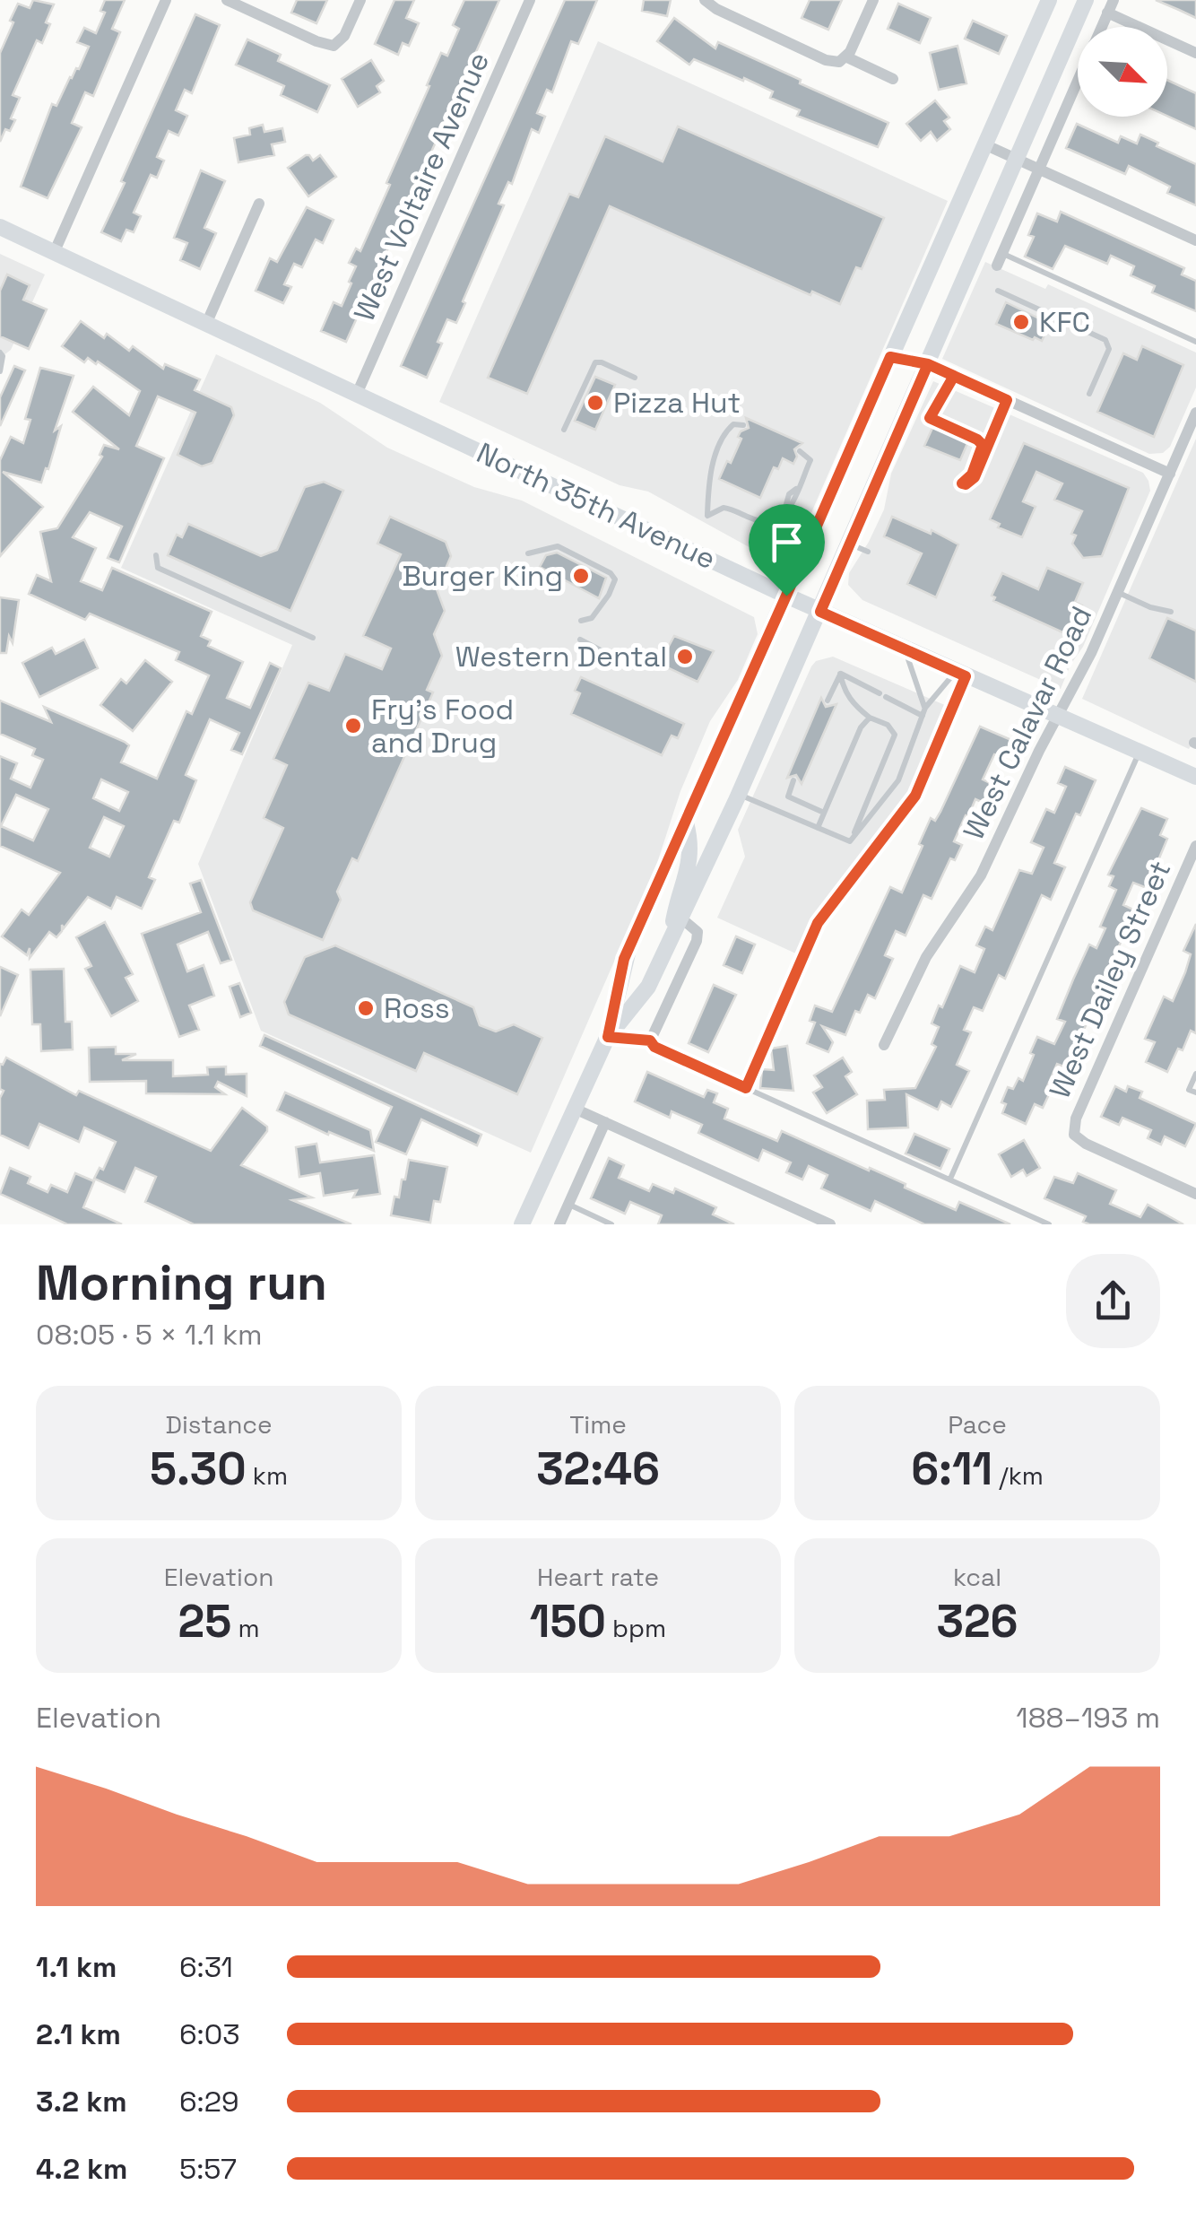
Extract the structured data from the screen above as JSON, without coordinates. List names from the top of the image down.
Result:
{
  "streets": {
    "main road": ["North 35th Avenue"],
    "street": ["West Voltaire Avenue", "West Calavar Road", "West Dailey Street"]
  },
  "crossings": [
    ["West Voltaire Avenue", "North 35th Avenue"],
    ["North 35th Avenue", "West Calavar Road"]
  ],
  "places": [
    "KFC",
    "Pizza Hut",
    "Burger King",
    "Western Dental",
    "Fry's Food and Drug",
    "Ross"
  ],
  "north": "bottom right",
  "page": {
    "heading": ["Morning run", "08:05 · 5 × 1.1 km"],
    "stats": [
      ["Distance", "5.30 km"],
      ["Time", "32:46"],
      ["Pace", "6:11 /km"],
      ["Elevation", "25 m"],
      ["Heart rate", "150 bpm"],
      ["kcal", "326"]
    ],
    "chart": ["Elevation", "188–193 m"],
    "list": [
      {
        "name": "1.1 km",
        "note": "6:31"
      },
      {
        "name": "2.1 km",
        "note": "6:03"
      },
      {
        "name": "3.2 km",
        "note": "6:29"
      },
      {
        "name": "4.2 km",
        "note": "5:57"
      }
    ]
  }
}
